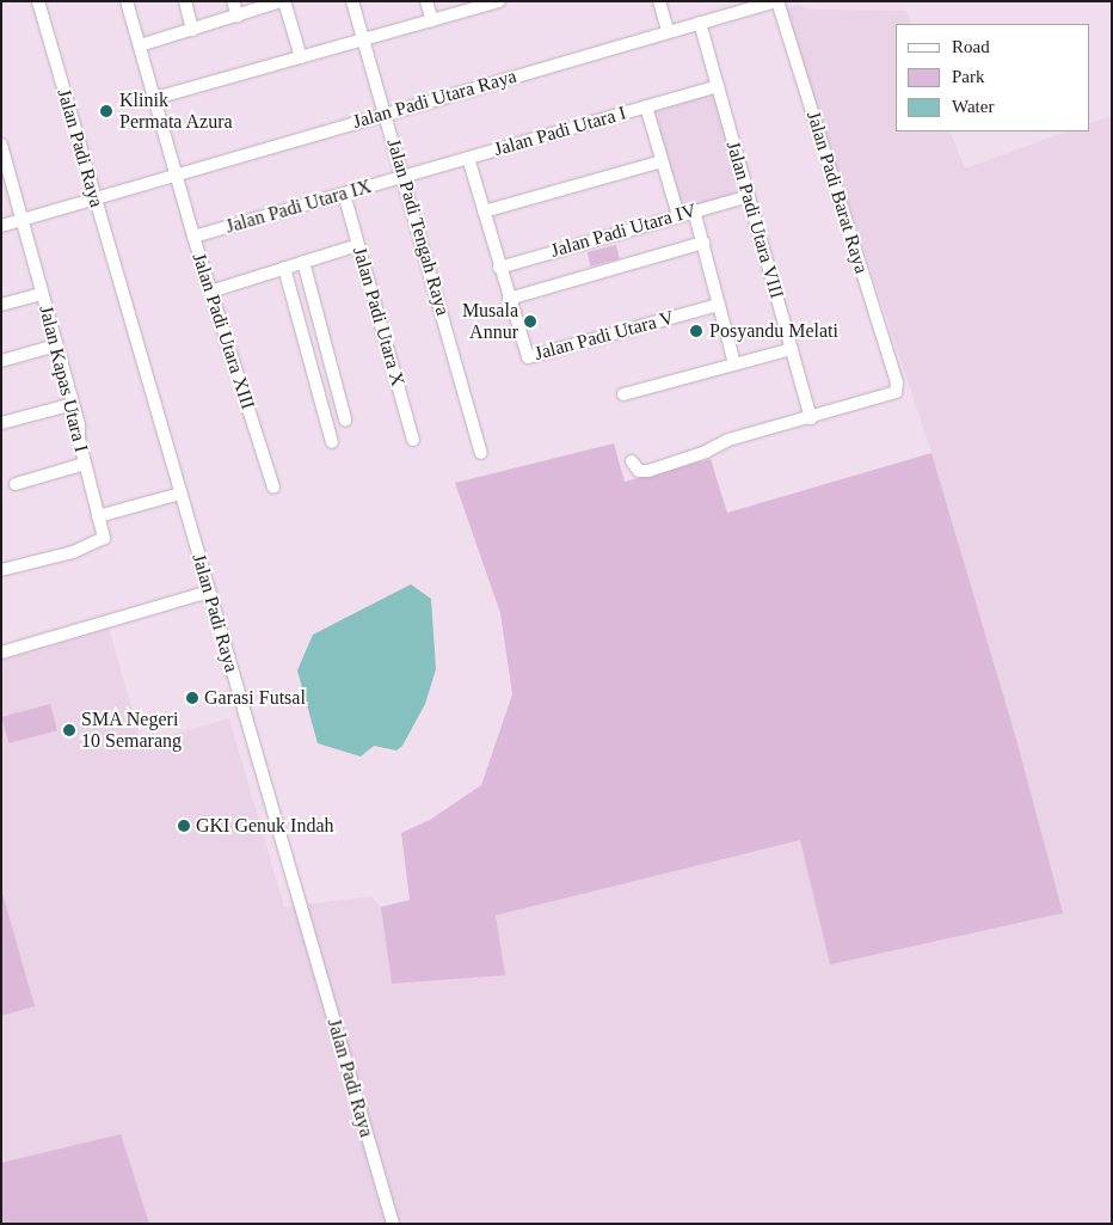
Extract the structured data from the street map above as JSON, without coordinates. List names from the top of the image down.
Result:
{
  "streets": {
    "street": [
      "Jalan Padi Utara Raya",
      "Jalan Padi Utara I",
      "Jalan Padi Raya",
      "Jalan Padi Barat Raya",
      "Jalan Padi Utara IX",
      "Jalan Padi Utara VIII",
      "Jalan Padi Tengah Raya",
      "Jalan Padi Utara IV",
      "Jalan Padi Utara X",
      "Jalan Padi Utara XIII",
      "Jalan Padi Utara V",
      "Jalan Kapas Utara I"
    ]
  },
  "crossings": [
    ["Jalan Padi Utara Raya", "Jalan Padi Raya"],
    ["Jalan Padi Utara Raya", "Jalan Padi Barat Raya"],
    ["Jalan Padi Utara Raya", "Jalan Padi Utara VIII"],
    ["Jalan Padi Utara Raya", "Jalan Padi Tengah Raya"],
    ["Jalan Padi Utara Raya", "Jalan Padi Utara XIII"],
    ["Jalan Padi Utara Raya", "Jalan Kapas Utara I"],
    ["Jalan Padi Utara I", "Jalan Padi Utara IX"],
    ["Jalan Padi Utara I", "Jalan Padi Utara VIII"],
    ["Jalan Padi Utara I", "Jalan Padi Tengah Raya"],
    ["Jalan Padi Barat Raya", "Jalan Padi Utara VIII"],
    ["Jalan Padi Utara IX", "Jalan Padi Tengah Raya"],
    ["Jalan Padi Utara IX", "Jalan Padi Utara X"],
    ["Jalan Padi Utara IX", "Jalan Padi Utara XIII"],
    ["Jalan Padi Utara VIII", "Jalan Padi Utara IV"],
    ["Jalan Padi Utara IV", "Jalan Padi Utara V"]
  ],
  "places": [
    "Klinik Permata Azura",
    "Musala Annur",
    "Posyandu Melati",
    "Garasi Futsal",
    "SMA Negeri 10 Semarang",
    "GKI Genuk Indah"
  ],
  "legend": ["Road", "Park", "Water"]
}
